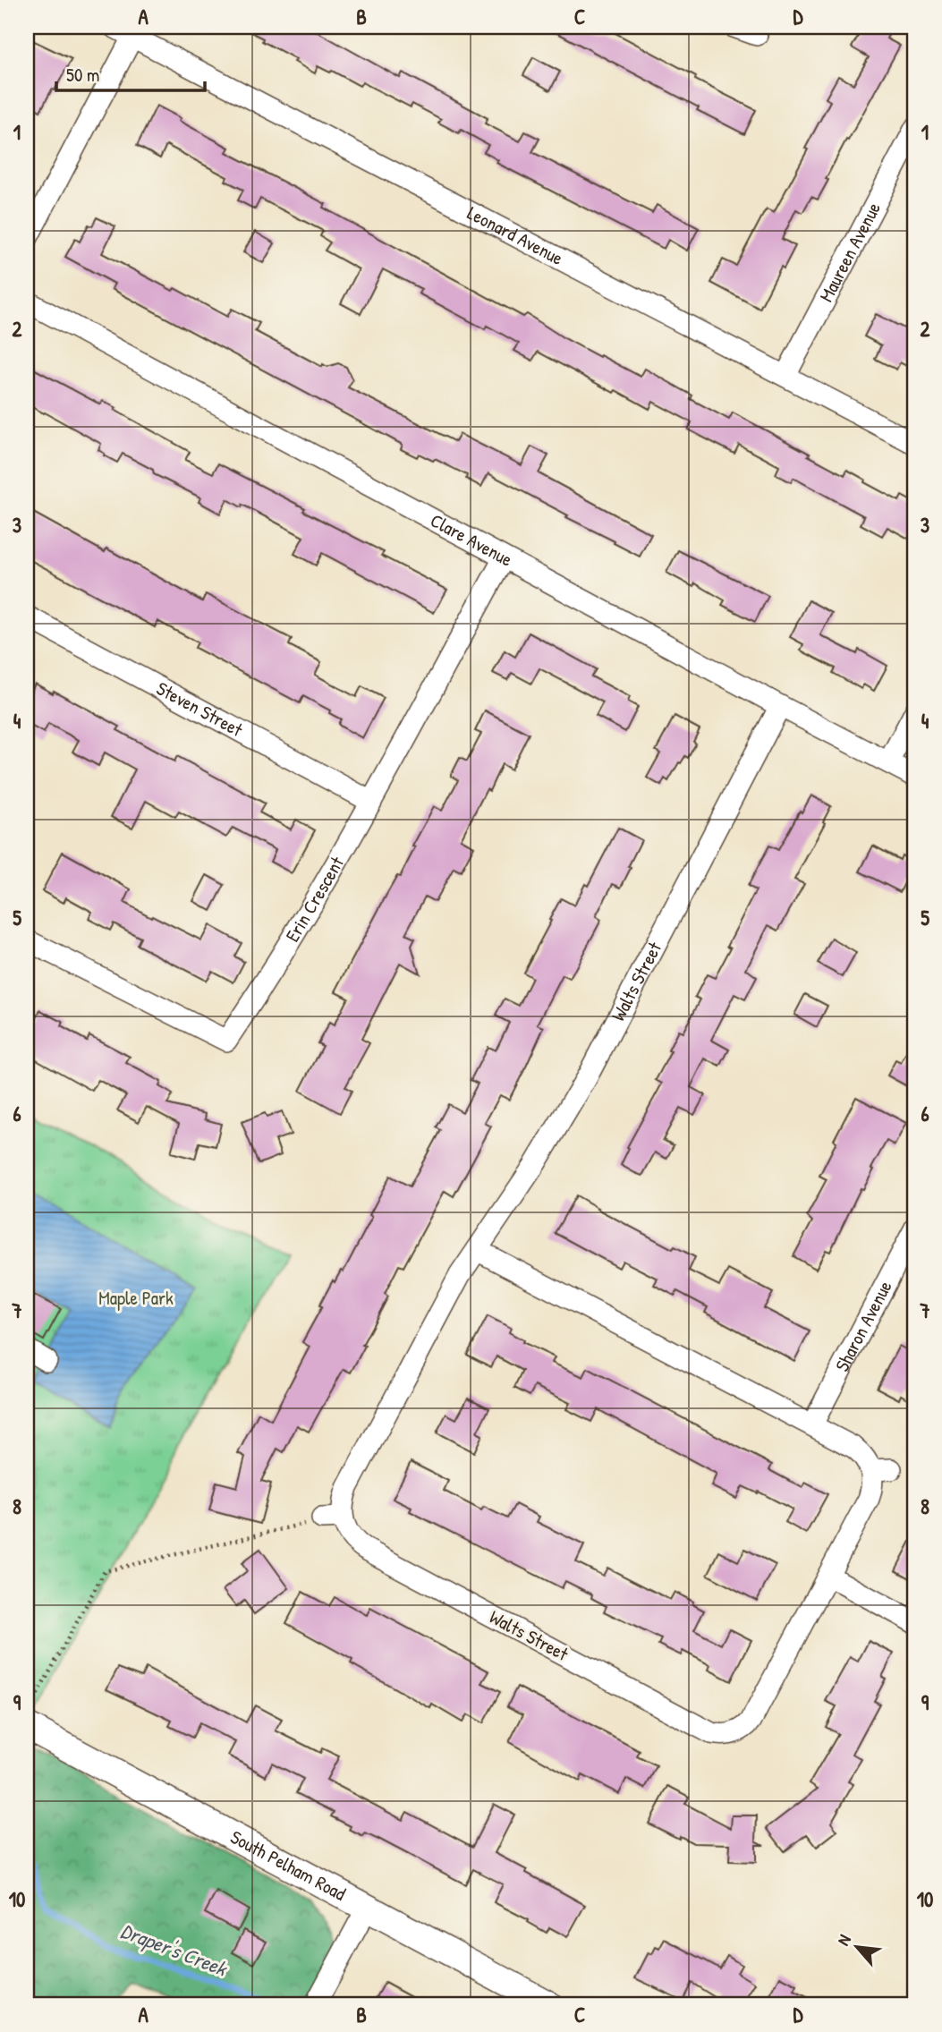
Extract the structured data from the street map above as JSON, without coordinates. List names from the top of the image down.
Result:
{
  "streets": {
    "main road": ["South Pelham Road"],
    "street": [
      "Leonard Avenue",
      "Maureen Avenue",
      "Clare Avenue",
      "Steven Street",
      "Erin Crescent",
      "Walts Street",
      "Sharon Avenue"
    ]
  },
  "crossings": [
    ["Leonard Avenue", "Maureen Avenue"],
    ["Clare Avenue", "Erin Crescent"],
    ["Clare Avenue", "Walts Street"],
    ["Steven Street", "Erin Crescent"],
    ["Walts Street", "Sharon Avenue"]
  ],
  "water": ["Draper's Creek"],
  "parks": ["Maple Park"],
  "scale_bar": "50 m",
  "north": "top left",
  "grid": {
    "columns": [
      "A",
      "B",
      "C",
      "D"
    ],
    "rows": [
      "1",
      "2",
      "3",
      "4",
      "5",
      "6",
      "7",
      "8",
      "9",
      "10"
    ]
  }
}
